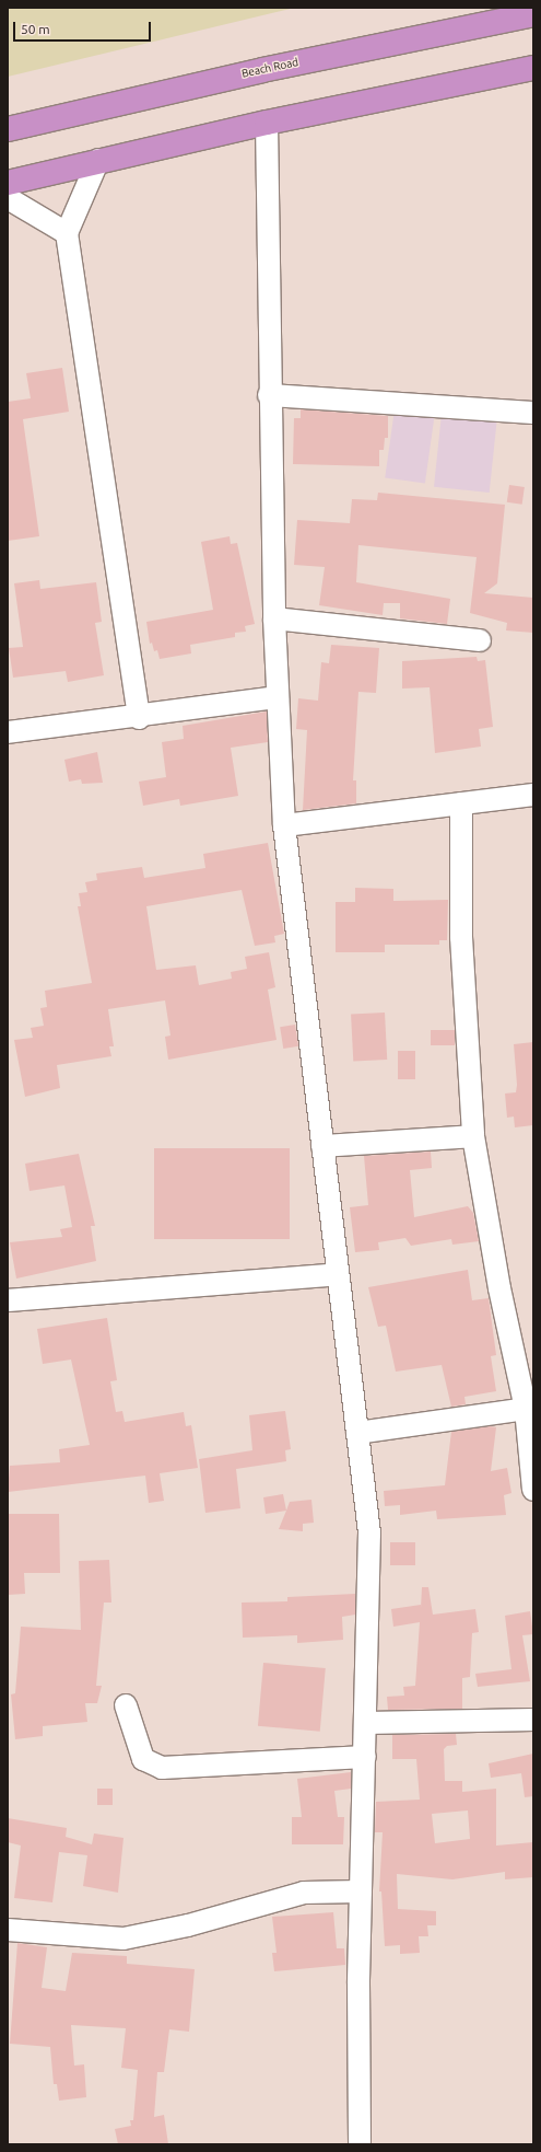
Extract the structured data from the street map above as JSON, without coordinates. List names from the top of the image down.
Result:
{
  "streets": {
    "highway": ["Beach Road"]
  },
  "scale_bar": "50 m"
}
